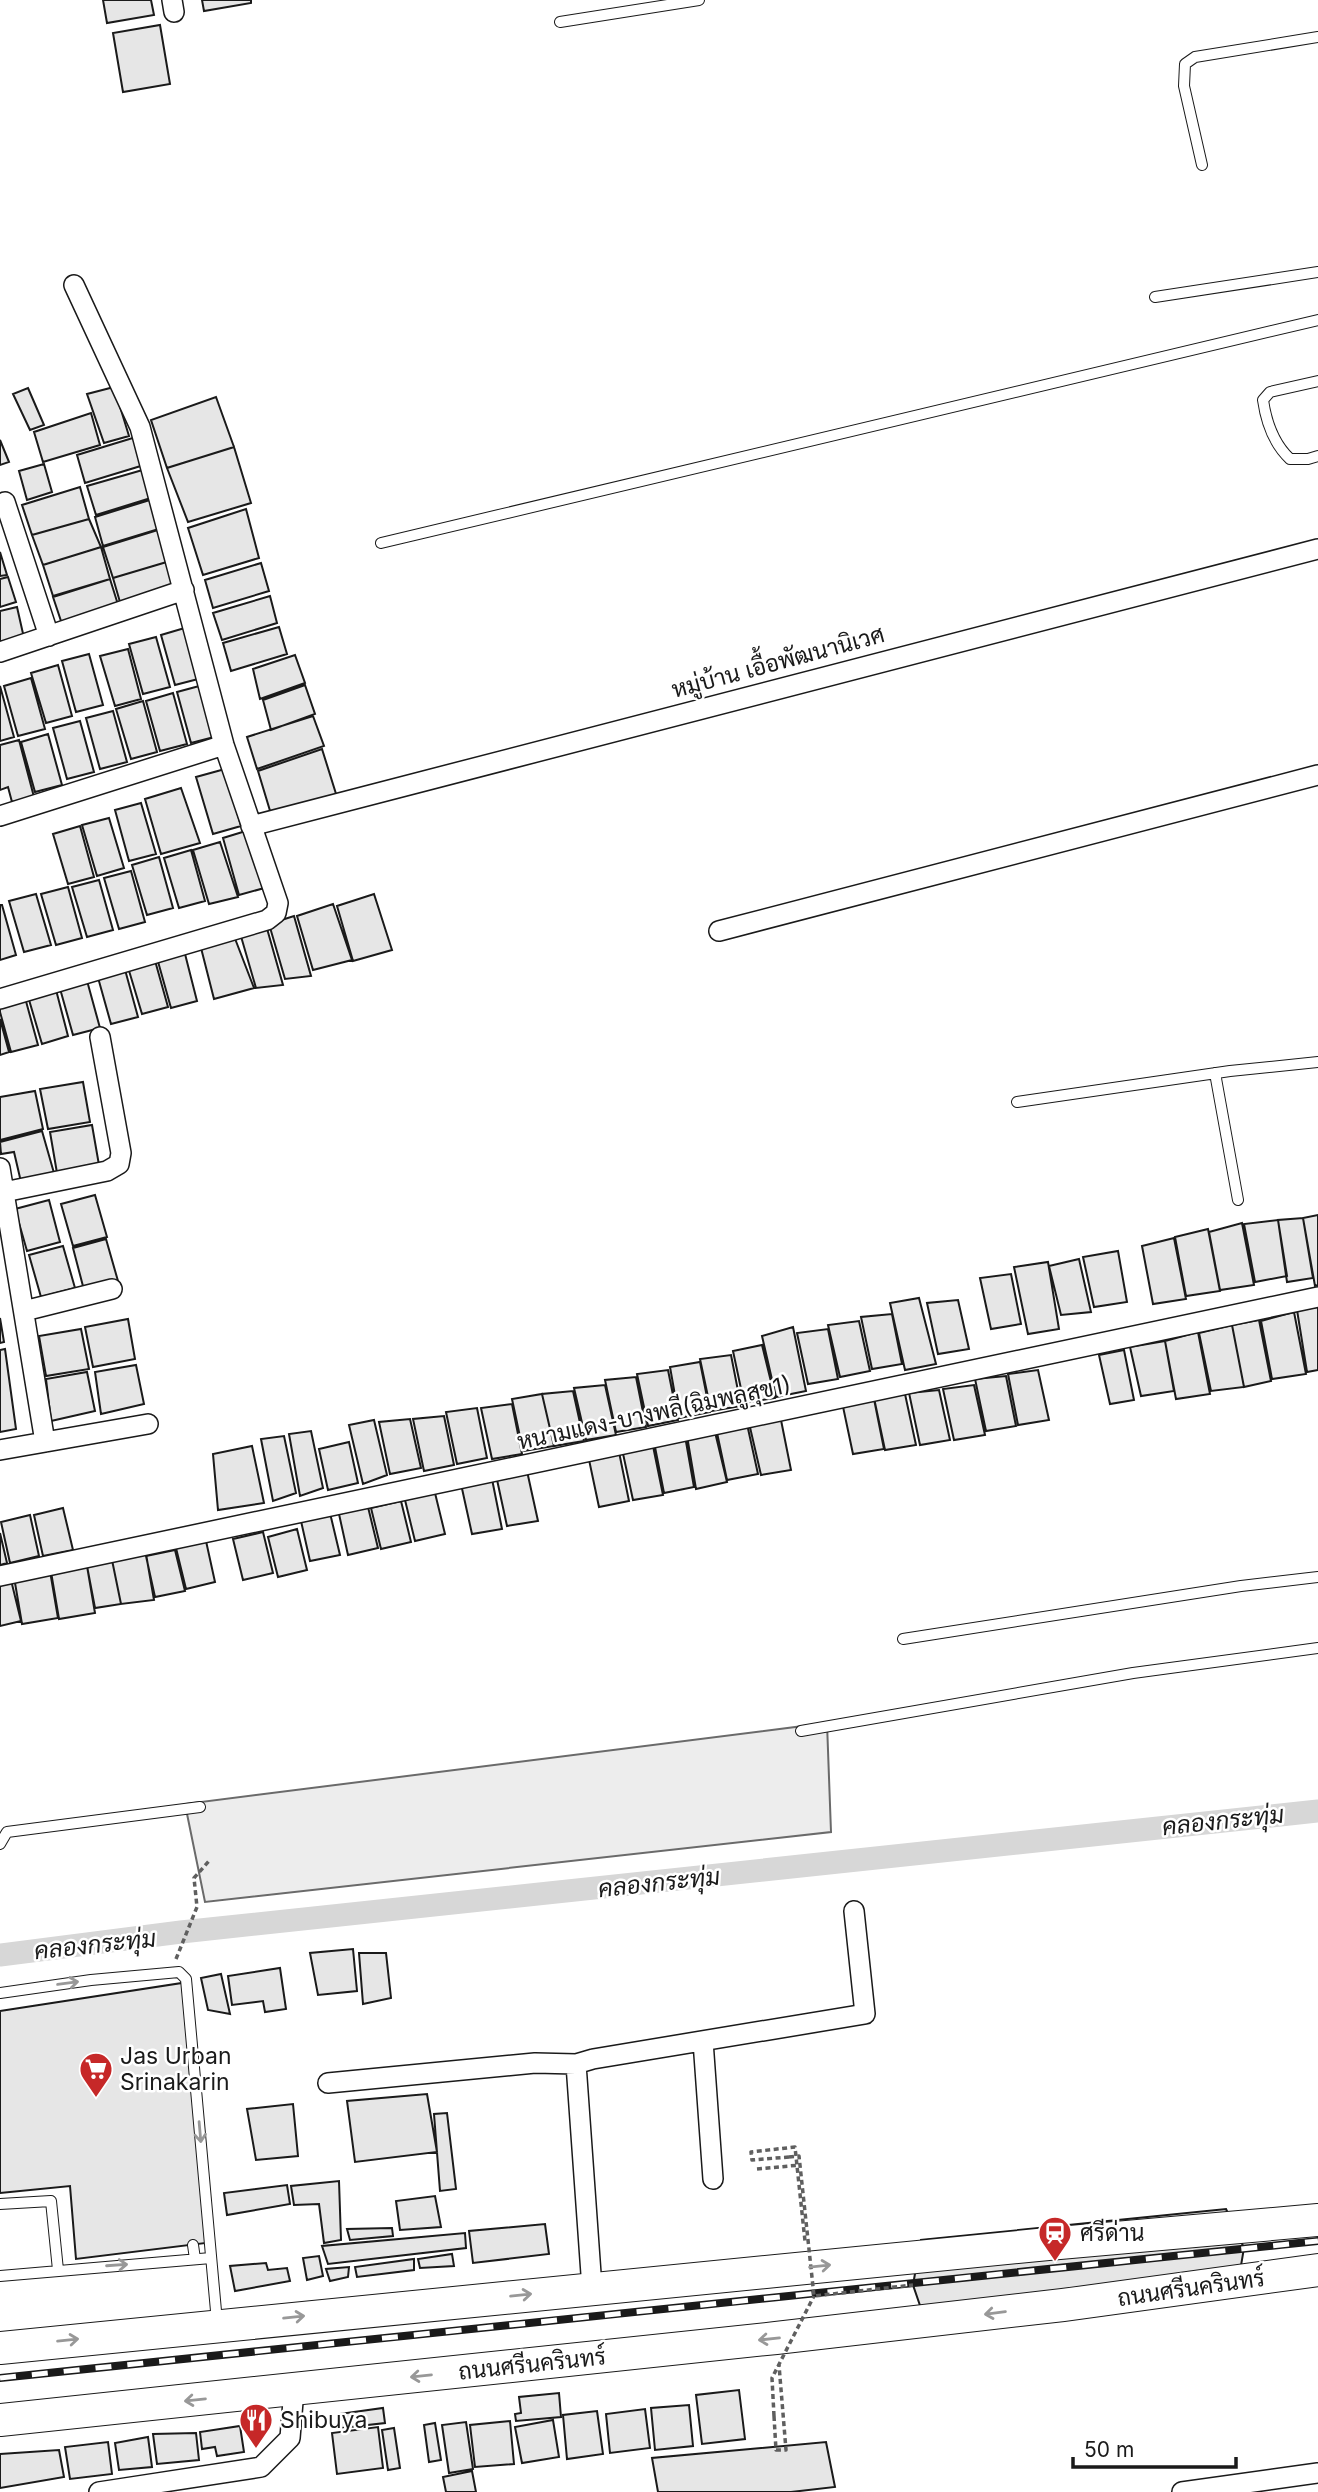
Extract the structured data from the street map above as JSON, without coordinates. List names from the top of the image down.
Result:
{
  "streets": {
    "main road": ["ถนนศรีนครินทร์"],
    "street": ["หมู่บ้าน เอื้อพัฒนานิเวศ", "หนามแดง-บางพลี(ฉิมพลูสุข1)"]
  },
  "water": ["คลองกระทุ่ม"],
  "places": {
    "supermarket": ["Jas Urban Srinakarin"],
    "station": ["ศรีด่าน"],
    "restaurant": ["Shibuya"]
  },
  "scale_bar": "50 m"
}
